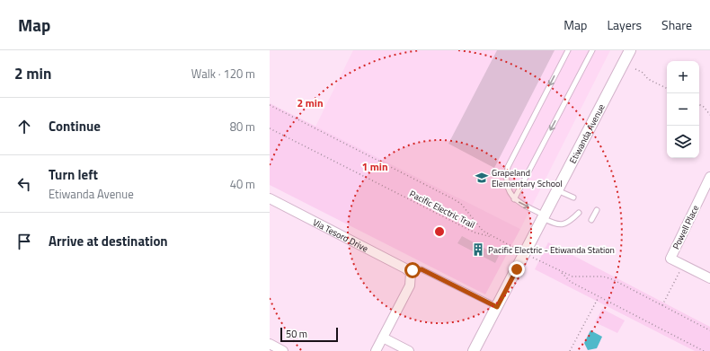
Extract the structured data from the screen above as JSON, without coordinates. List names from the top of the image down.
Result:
{
  "streets": {
    "street": ["Etiwanda Avenue", "Powell Place", "Via Tesoro Drive"],
    "path": ["Pacific Electric Trail"]
  },
  "places": {
    "school or university": ["Grapeland Elementary School"],
    "building": ["Pacific Electric - Etiwanda Station"]
  },
  "scale_bar": "50 m",
  "page": {
    "header": "Map",
    "nav": ["Map", "Layers", "Share"],
    "heading": ["2 min", "Walk · 120 m"],
    "map_buttons": ["+", "−"],
    "list": [
      ["Continue", "80 m"],
      ["Turn left", "Etiwanda Avenue", "40 m"],
      "Arrive at destination"
    ],
    "scale": "50 m"
  },
  "rings": ["2 min", "1 min"]
}
